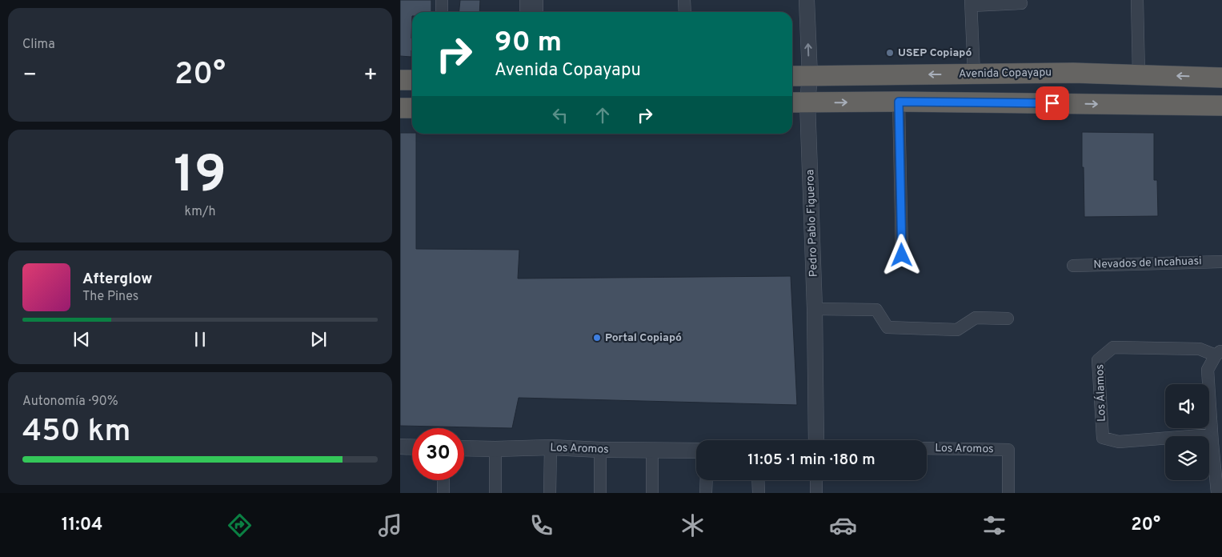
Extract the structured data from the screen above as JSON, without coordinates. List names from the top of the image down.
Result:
{
  "streets": {
    "highway": ["Avenida Copayapu"],
    "street": [
      "Pedro Pablo Figueroa",
      "Nevados de Incahuasi",
      "Los Álamos",
      "Los Aromos"
    ]
  },
  "crossings": [
    ["Avenida Copayapu", "Pedro Pablo Figueroa"]
  ],
  "places": ["USEP Copiapó", "Portal Copiapó"],
  "page": {
    "tile": [
      "Clima",
      ["19", "km/h"],
      ["Autonomía · 90%", "450 km"]
    ],
    "turn": ["90 m", "Avenida Copayapu"],
    "heat": ["−", "20°", "+"],
    "song": ["Afterglow", "The Pines"],
    "limit": "30",
    "trip": "11:05 · 1 min · 180 m",
    "tabs": ["11:04", "20°"]
  }
}
